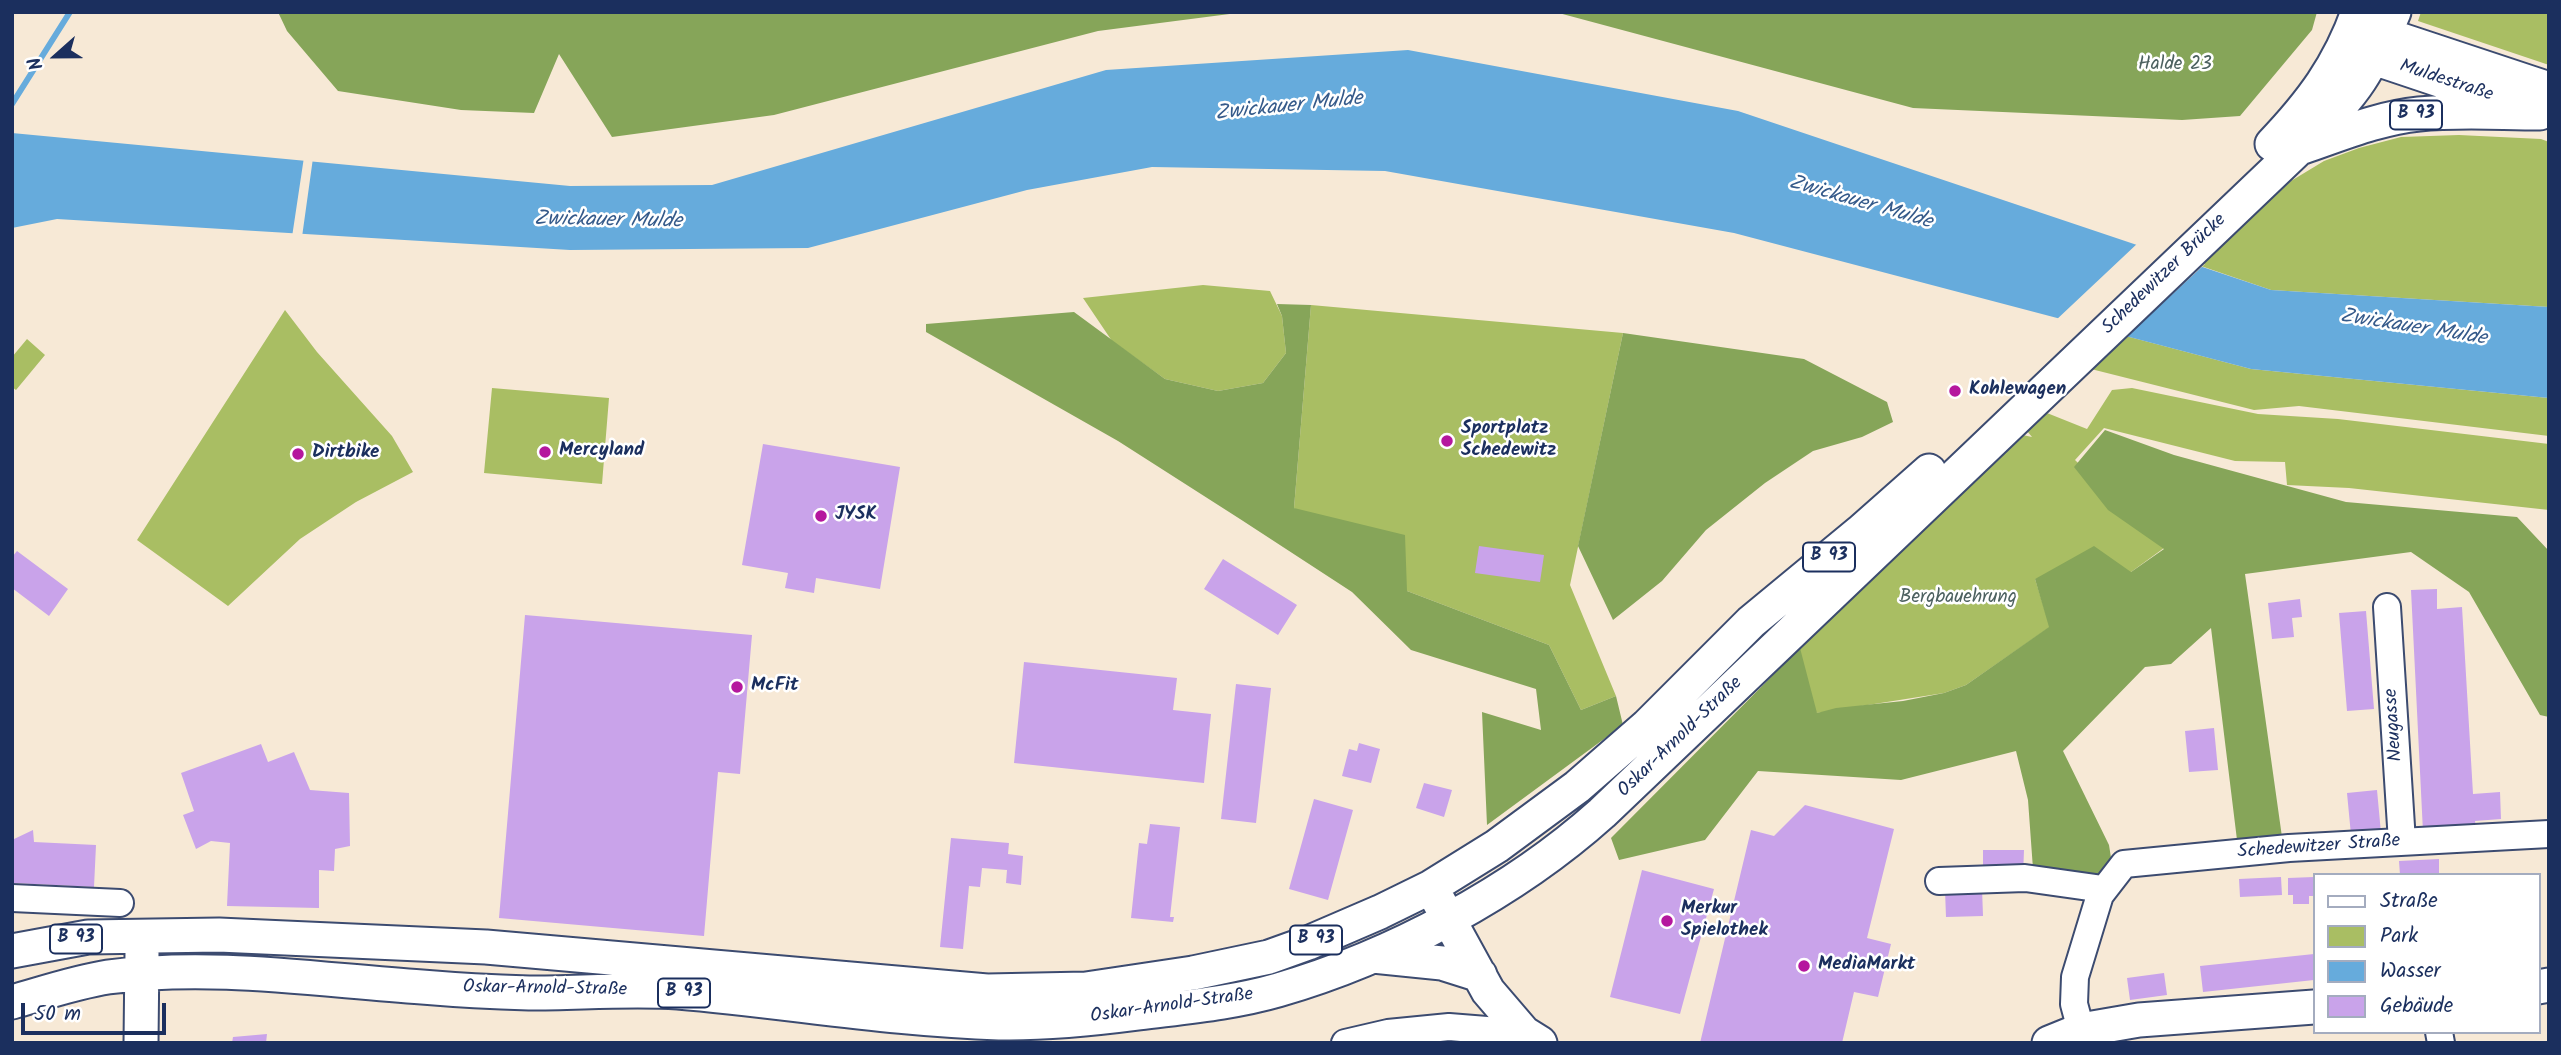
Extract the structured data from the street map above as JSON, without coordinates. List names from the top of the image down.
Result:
{
  "streets": {
    "main road": [
      "Muldestraße",
      "B 93",
      "Schedewitzer Brücke",
      "Oskar-Arnold-Straße"
    ],
    "street": ["Neugasse", "Schedewitzer Straße"]
  },
  "crossings": [
    ["Muldestraße", "B 93"],
    ["B 93", "Schedewitzer Brücke"],
    ["B 93", "Oskar-Arnold-Straße"],
    ["Schedewitzer Brücke", "Oskar-Arnold-Straße"],
    ["Neugasse", "Schedewitzer Straße"]
  ],
  "water": ["Zwickauer Mulde"],
  "parks": ["Halde 23", "Bergbauehrung"],
  "places": [
    "Kohlewagen",
    "Sportplatz Schedewitz",
    "Mercyland",
    "Dirtbike",
    "JYSK",
    "McFit",
    "Merkur Spielothek",
    "MediaMarkt"
  ],
  "legend": [
    "Straße",
    "Park",
    "Wasser",
    "Gebäude"
  ],
  "scale_bar": "50 m",
  "north": "left"
}
